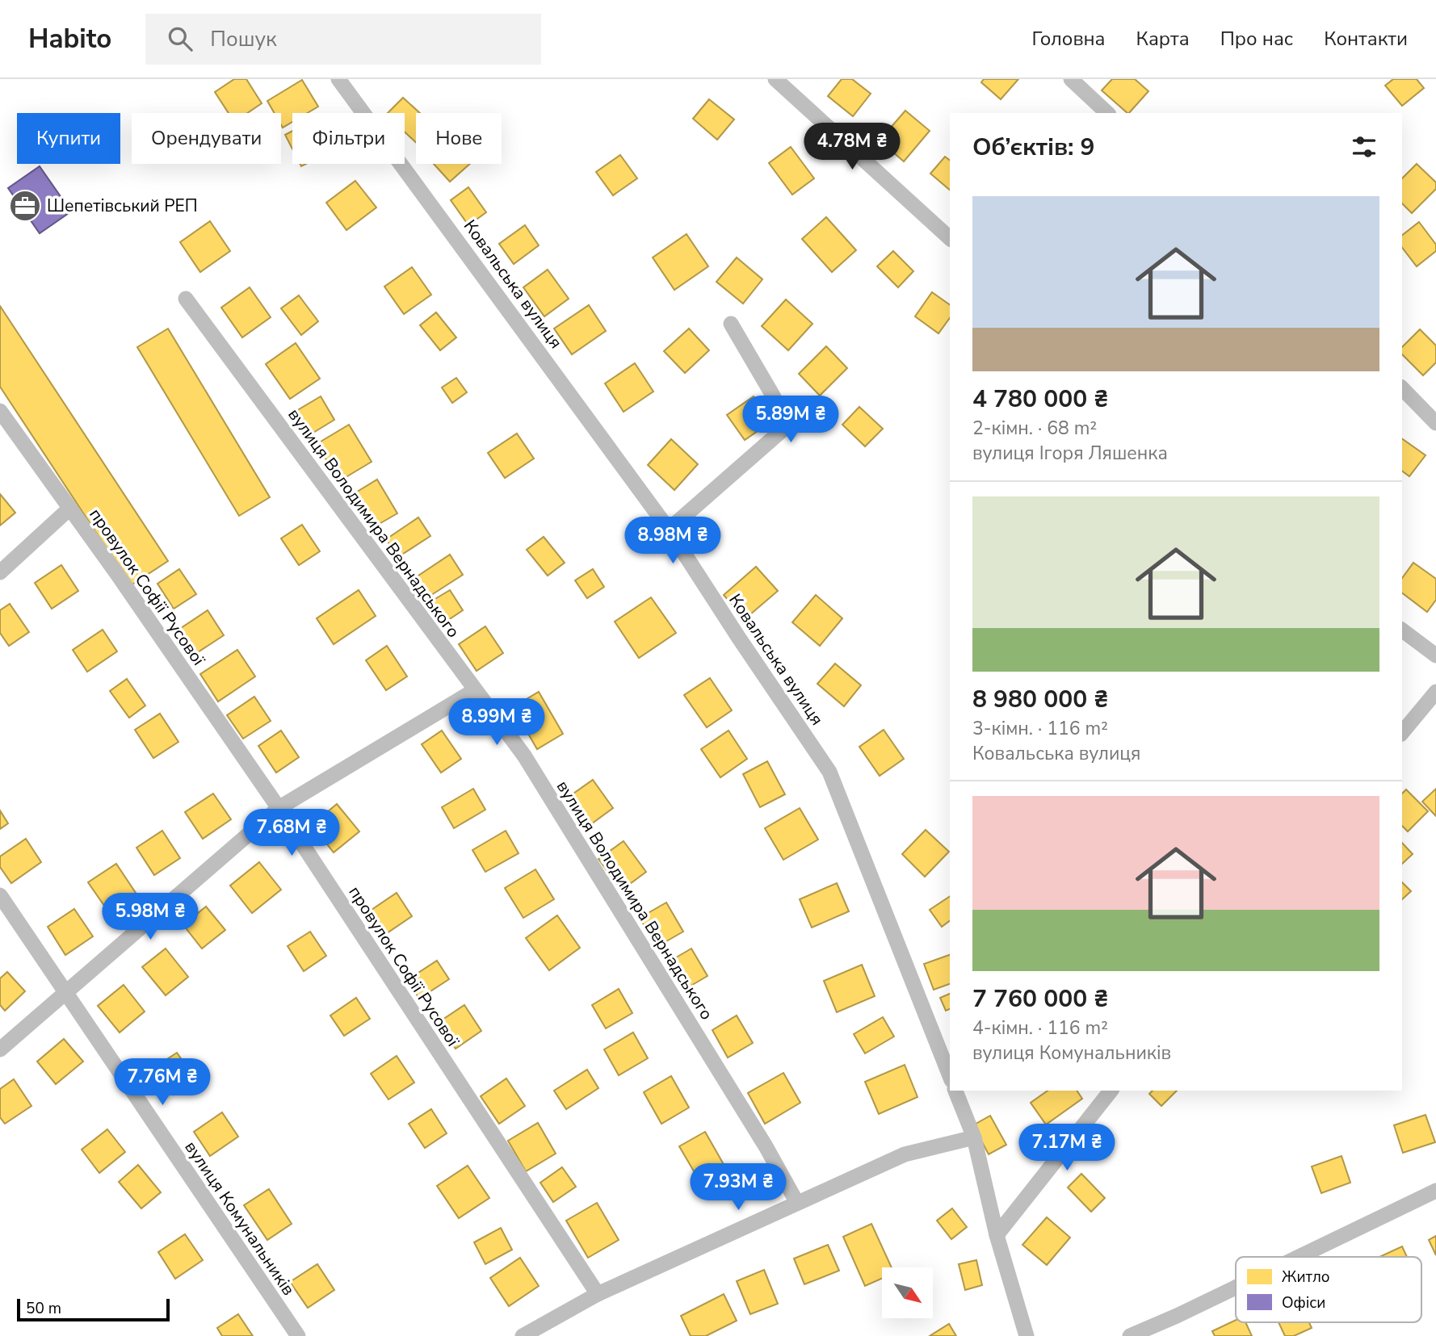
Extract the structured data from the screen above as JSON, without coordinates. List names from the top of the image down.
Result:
{
  "streets": {
    "street": [
      "Ковальська вулиця",
      "вулиця Володимира Вернадського",
      "провулок Софії Русової",
      "вулиця Комунальників"
    ]
  },
  "places": {
    "office": ["Шепетівський РЕП"]
  },
  "legend": ["Житло", "Офіси"],
  "scale_bar": "50 m",
  "north": "bottom right",
  "page": {
    "header": "Habito",
    "search": "Пошук",
    "nav": [
      "Головна",
      "Карта",
      "Про нас",
      "Контакти"
    ],
    "chip": [
      "Купити",
      "Орендувати",
      "Фільтри",
      "Нове"
    ],
    "heading": "Об’єктів: 9",
    "price": [
      "4.78M ₴",
      "5.89M ₴",
      "8.98M ₴",
      "8.99M ₴",
      "7.68M ₴",
      "5.98M ₴",
      "7.76M ₴",
      "7.17M ₴",
      "7.93M ₴"
    ],
    "list": [
      {
        "name": "4 780 000 ₴",
        "note": "2-кімн. · 68 m² · вулиця Ігоря Ляшенка"
      },
      {
        "name": "8 980 000 ₴",
        "note": "3-кімн. · 116 m² · Ковальська вулиця"
      },
      {
        "name": "7 760 000 ₴",
        "note": "4-кімн. · 116 m² · вулиця Комунальників"
      }
    ],
    "scale": "50 m"
  }
}
